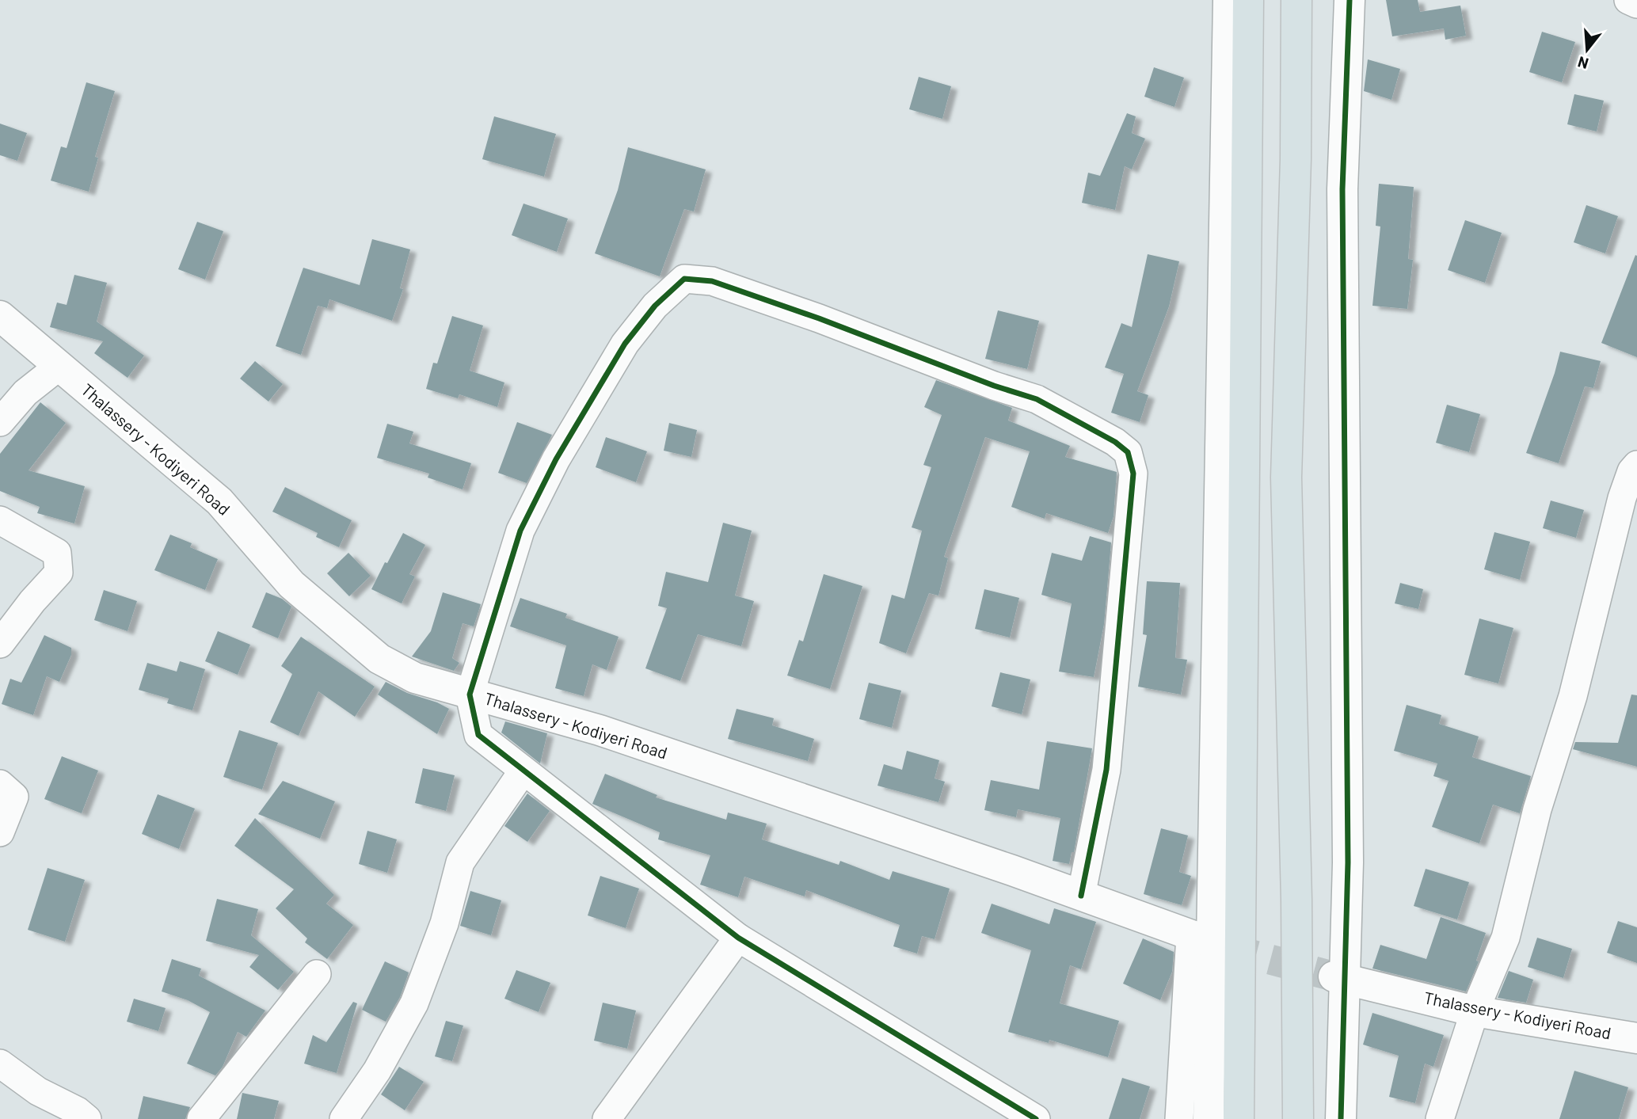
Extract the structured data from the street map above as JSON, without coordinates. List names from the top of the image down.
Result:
{
  "streets": {
    "street": ["Thalassery - Kodiyeri Road"]
  },
  "north": "bottom"
}
